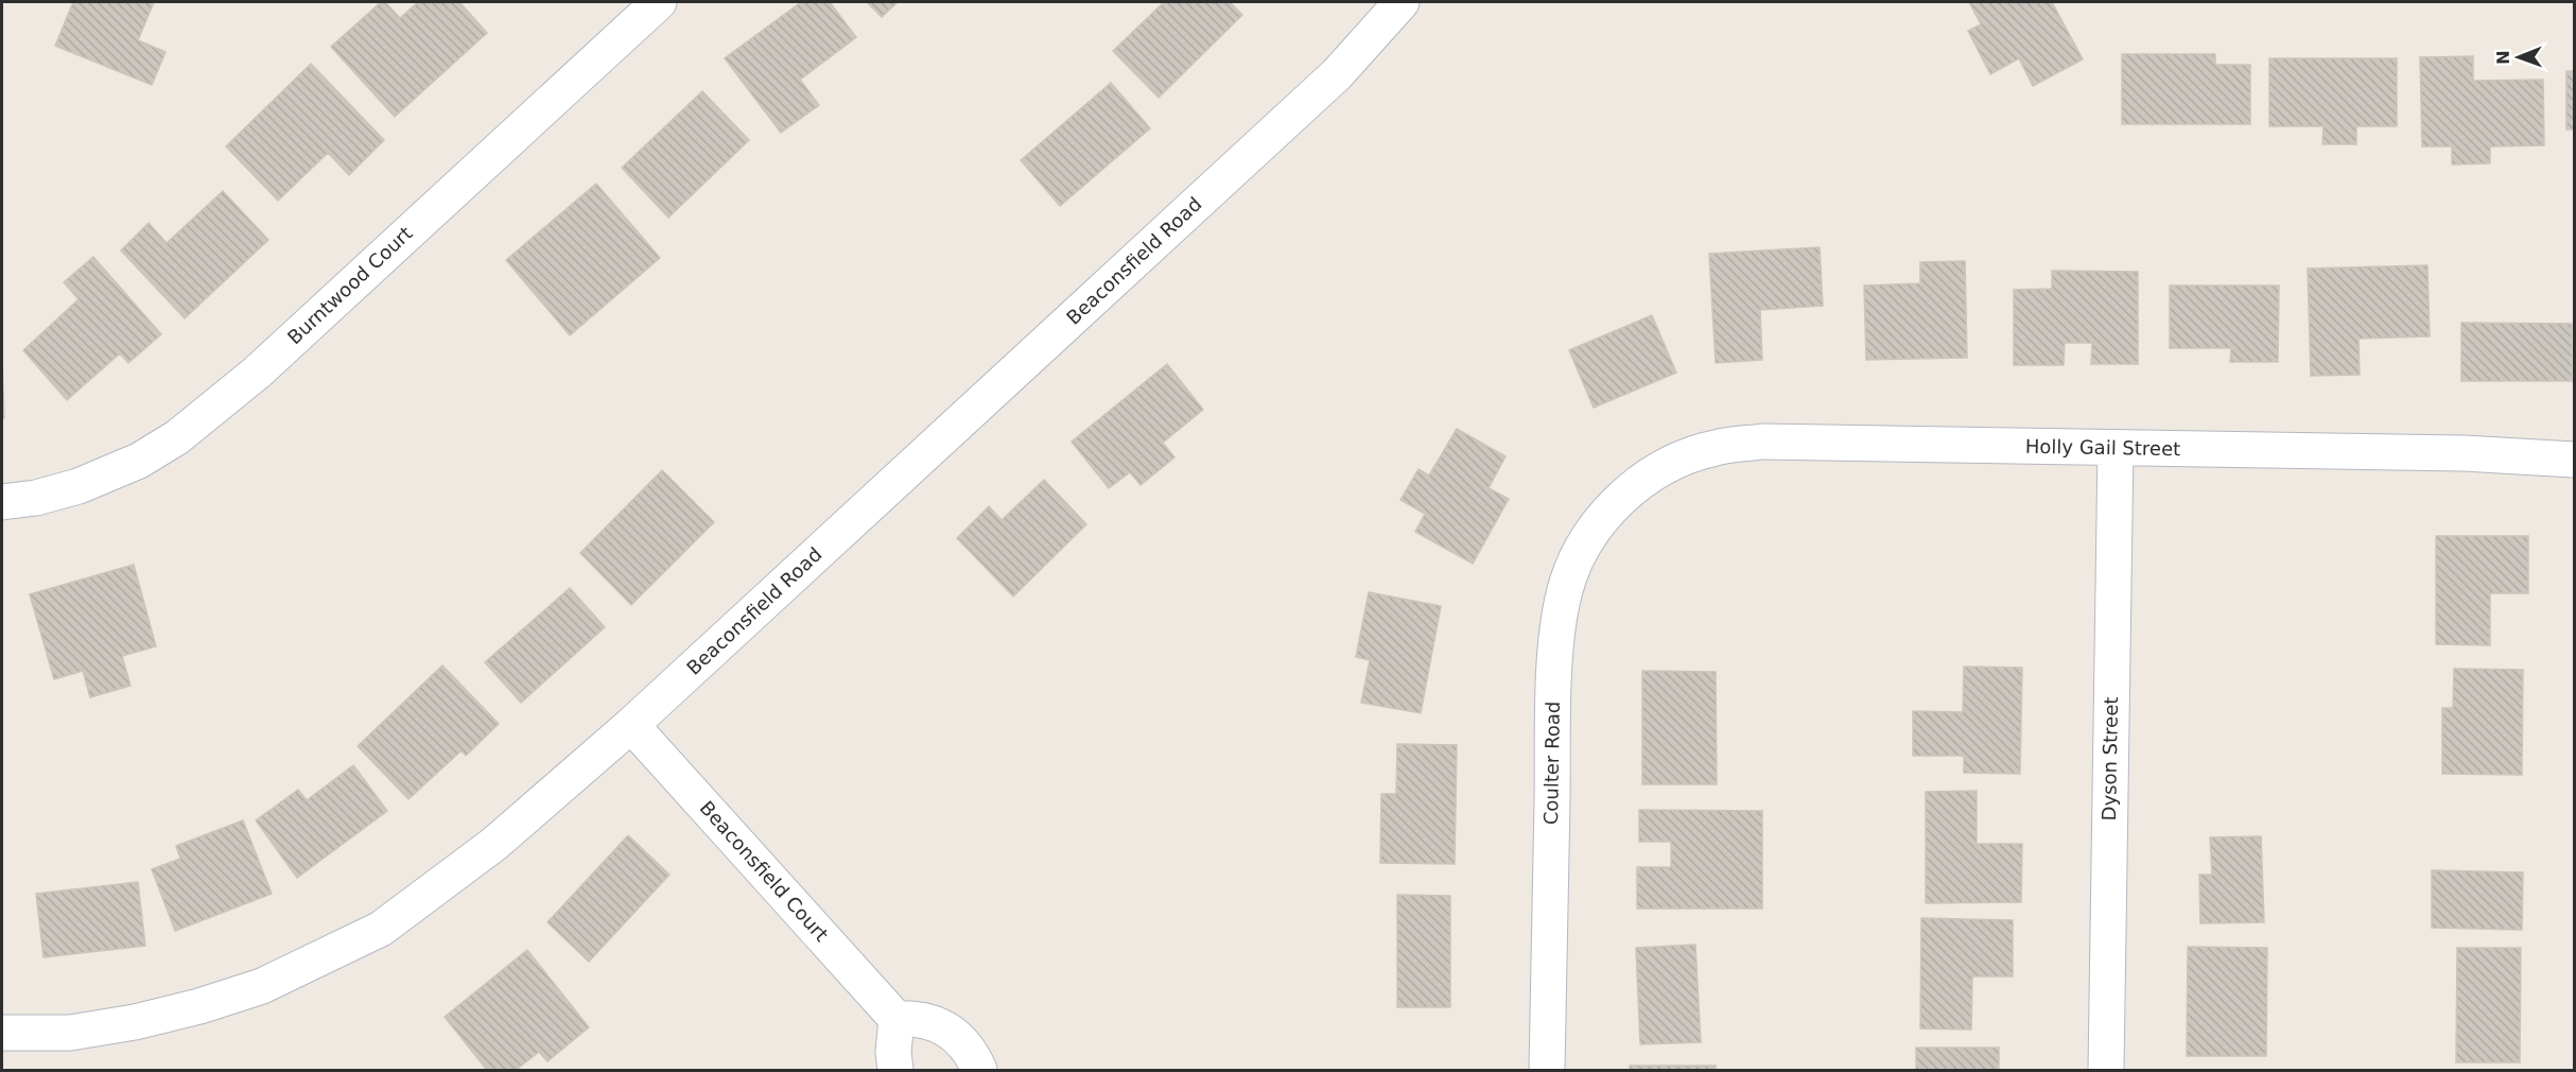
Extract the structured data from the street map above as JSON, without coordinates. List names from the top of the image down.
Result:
{
  "streets": {
    "street": [
      "Beaconsfield Road",
      "Burntwood Court",
      "Holly Gail Street",
      "Dyson Street",
      "Coulter Road",
      "Beaconsfield Court"
    ]
  },
  "crossings": [
    ["Beaconsfield Road", "Beaconsfield Court"],
    ["Holly Gail Street", "Dyson Street"],
    ["Holly Gail Street", "Coulter Road"]
  ],
  "north": "left"
}
